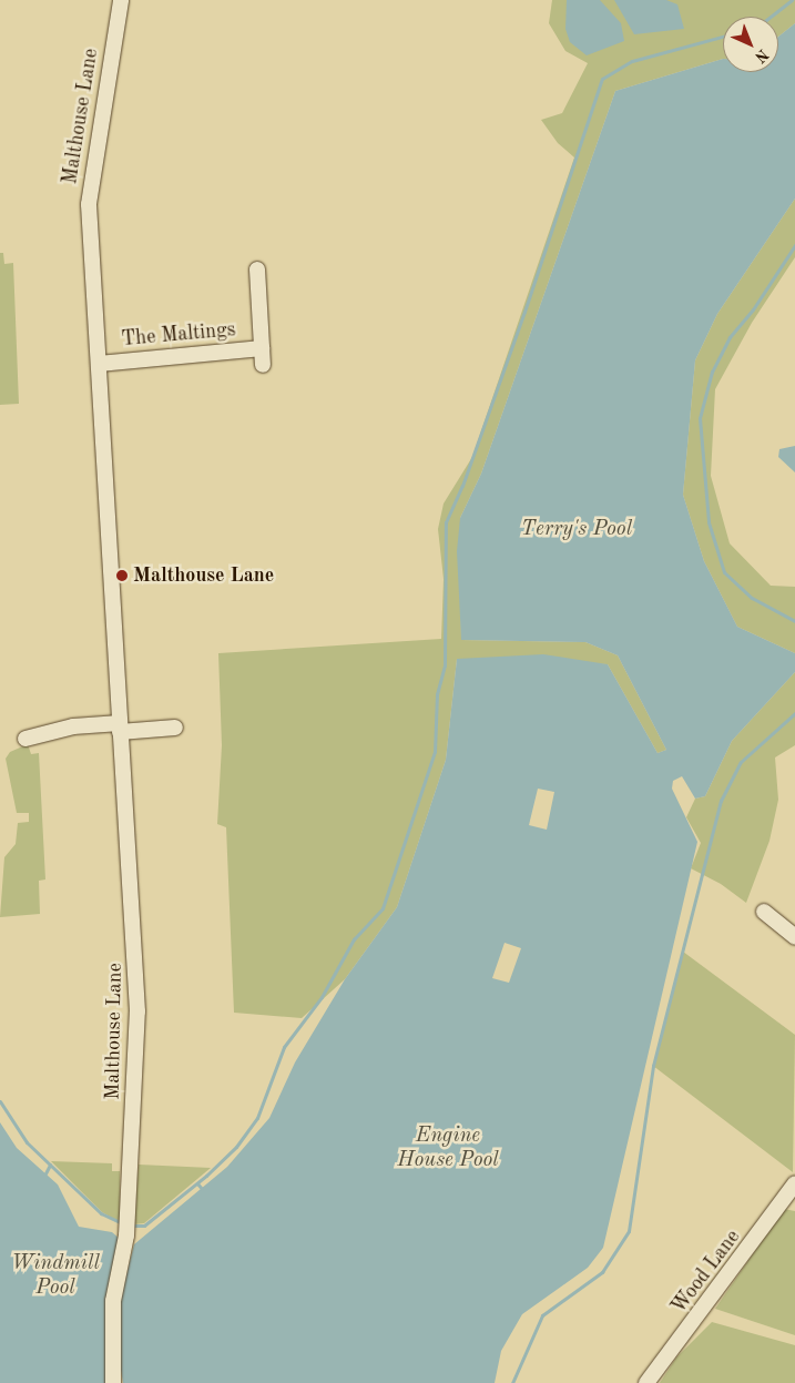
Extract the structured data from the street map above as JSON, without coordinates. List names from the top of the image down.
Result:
{
  "streets": {
    "street": ["Malthouse Lane", "The Maltings", "Wood Lane"]
  },
  "crossings": [
    ["Malthouse Lane", "The Maltings"]
  ],
  "water": ["Terry's Pool", "Engine House Pool", "Windmill Pool"],
  "places": ["Malthouse Lane"],
  "north": "bottom right"
}
